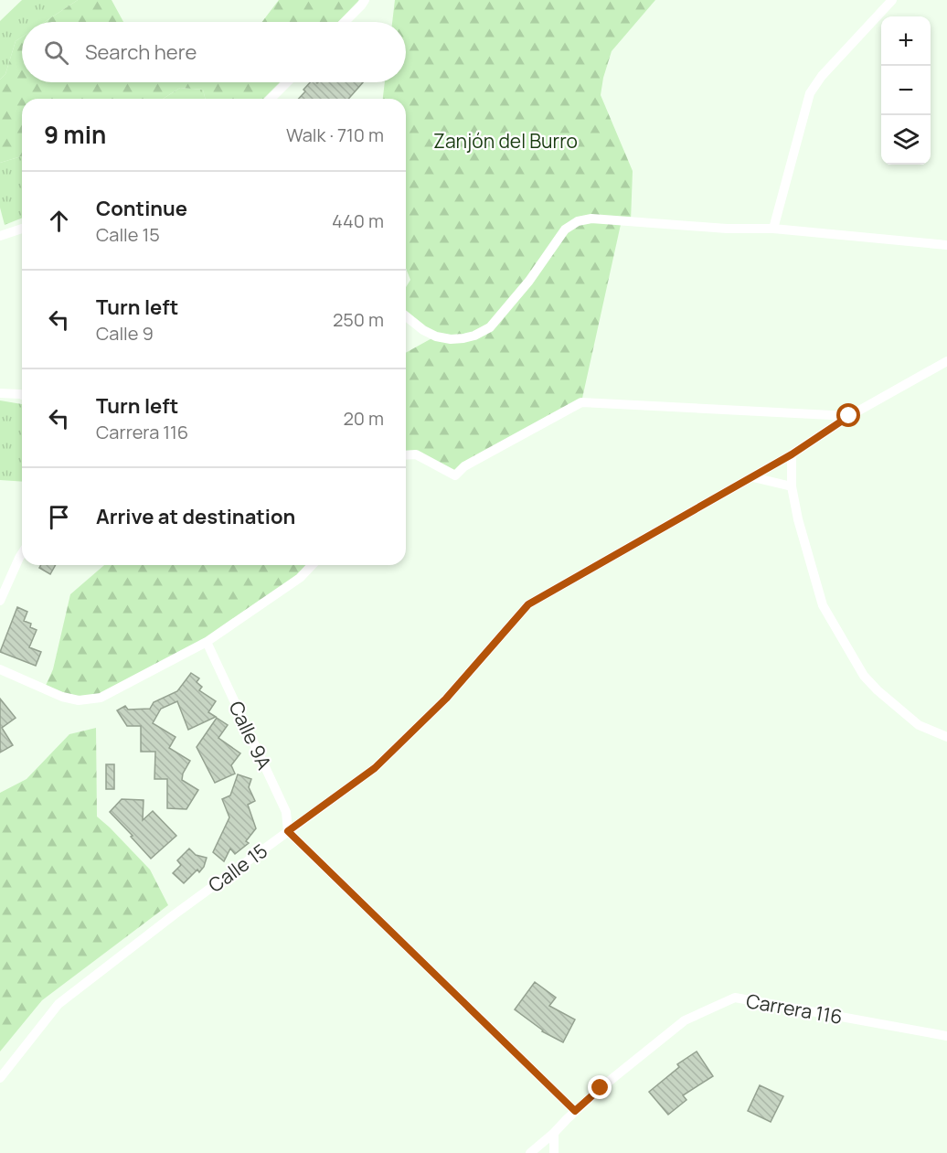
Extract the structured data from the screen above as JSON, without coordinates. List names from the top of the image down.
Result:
{
  "streets": {
    "street": ["Calle 9A", "Calle 15", "Carrera 116"]
  },
  "crossings": [
    ["Calle 9A", "Calle 15"]
  ],
  "parks": ["Zanjón del Burro"],
  "page": {
    "map_buttons": ["+", "−"],
    "search": "Search here",
    "heading": ["9 min", "Walk · 710 m"],
    "list": [
      ["Continue", "Calle 15", "440 m"],
      ["Turn left", "Calle 9", "250 m"],
      ["Turn left", "Carrera 116", "20 m"],
      "Arrive at destination"
    ]
  }
}
